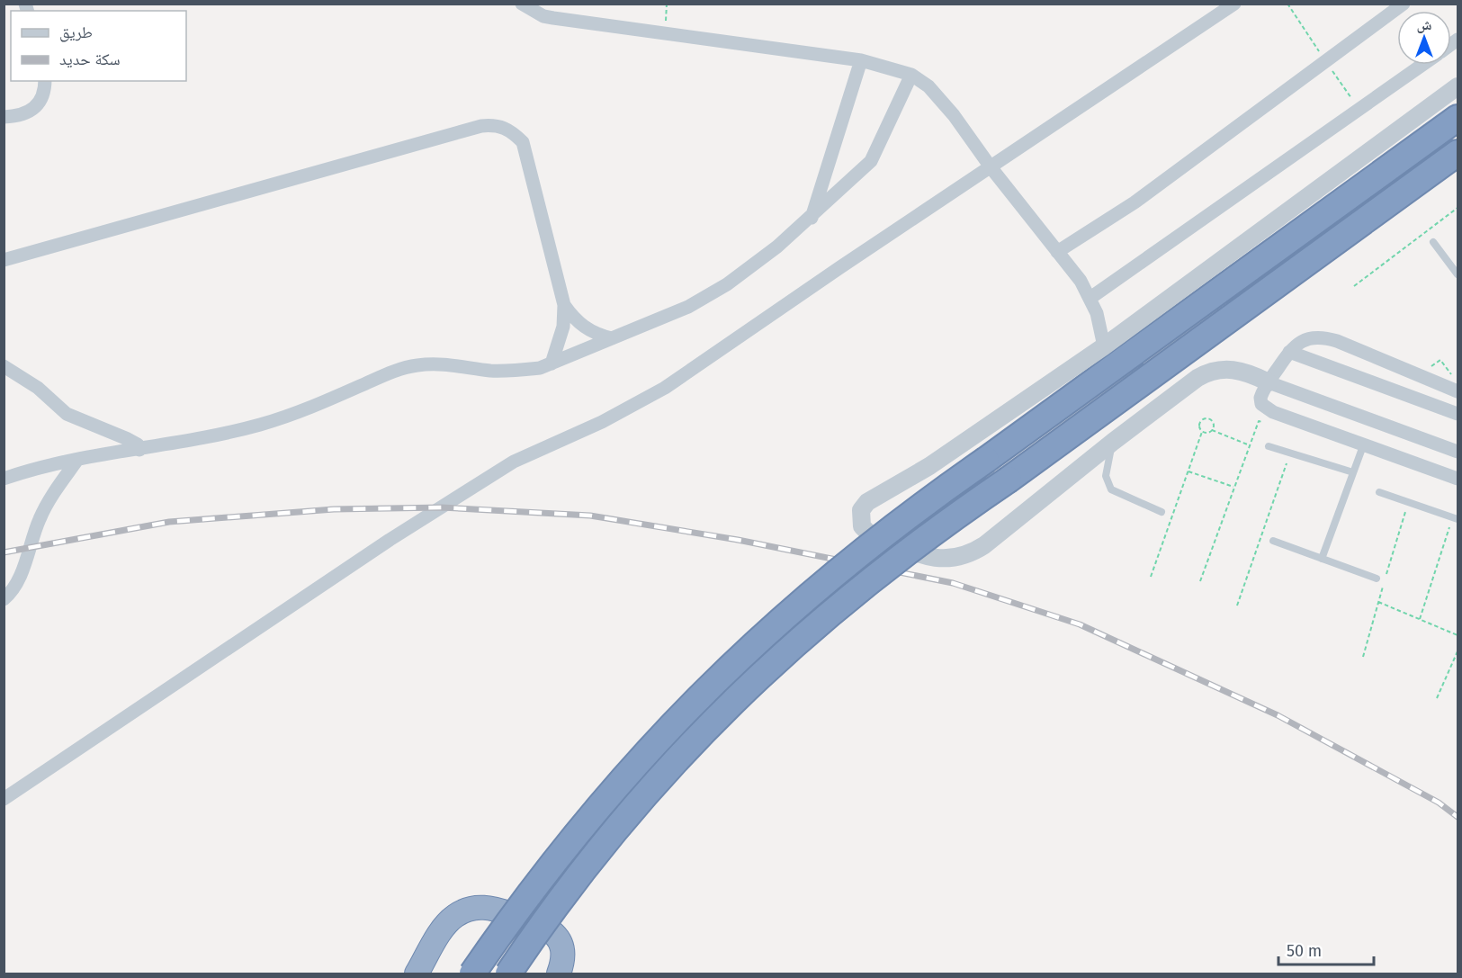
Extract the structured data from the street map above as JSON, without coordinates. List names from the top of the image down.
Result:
{
  "legend": ["طريق", "سكة حديد"],
  "scale_bar": "50 m",
  "north": "top"
}
